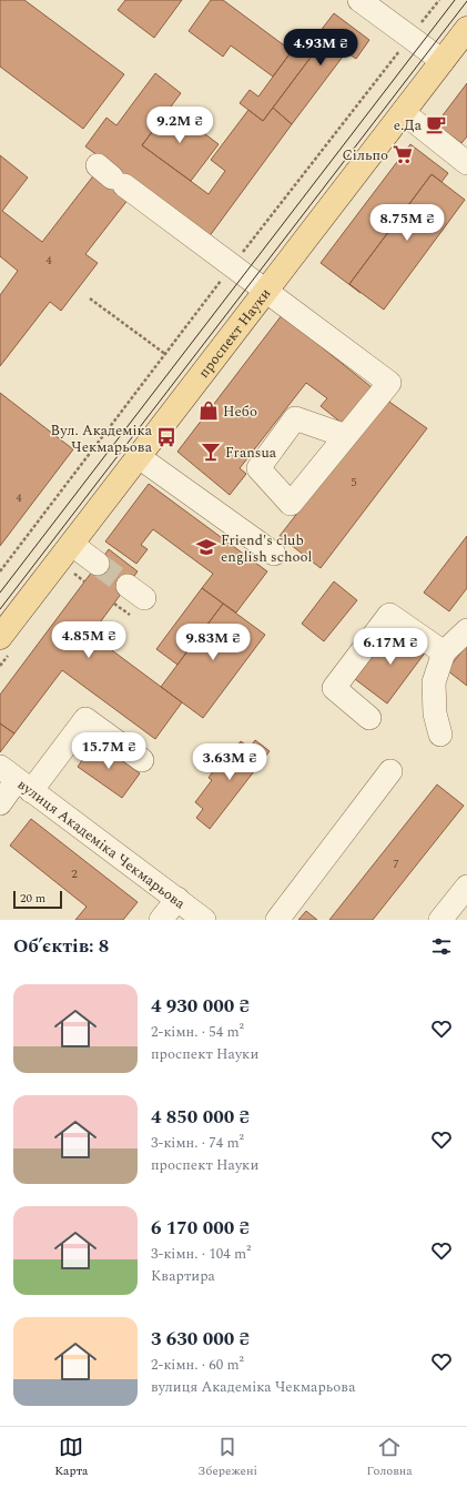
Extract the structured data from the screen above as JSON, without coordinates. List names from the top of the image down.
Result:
{
  "streets": {
    "main road": ["проспект Науки"],
    "street": ["вулиця Академіка Чекмарьова"]
  },
  "places": {
    "cafe": ["е.Да"],
    "supermarket": ["Сільпо"],
    "shop": ["Небо"],
    "bus stop": ["Вул. Академіка Чекмарьова"],
    "bar": ["Fransua"],
    "school or university": ["Friend's club english school"]
  },
  "house_numbers": [
    "4",
    "5",
    "4",
    "7",
    "2"
  ],
  "scale_bar": "20 m",
  "page": {
    "price": [
      "4.93M ₴",
      "9.2M ₴",
      "8.75M ₴",
      "4.85M ₴",
      "9.83M ₴",
      "6.17M ₴",
      "15.7M ₴",
      "3.63M ₴"
    ],
    "scale": "20 m",
    "heading": "Об’єктів: 8",
    "list": [
      {
        "name": "4 930 000 ₴",
        "note": "2-кімн. · 54 m² · проспект Науки"
      },
      {
        "name": "4 850 000 ₴",
        "note": "3-кімн. · 74 m² · проспект Науки"
      },
      {
        "name": "6 170 000 ₴",
        "note": "3-кімн. · 104 m² · Квартира"
      },
      {
        "name": "3 630 000 ₴",
        "note": "2-кімн. · 60 m² · вулиця Академіка Чекмарьова"
      }
    ],
    "tabs": ["Карта", "Збережені", "Головна"]
  }
}
